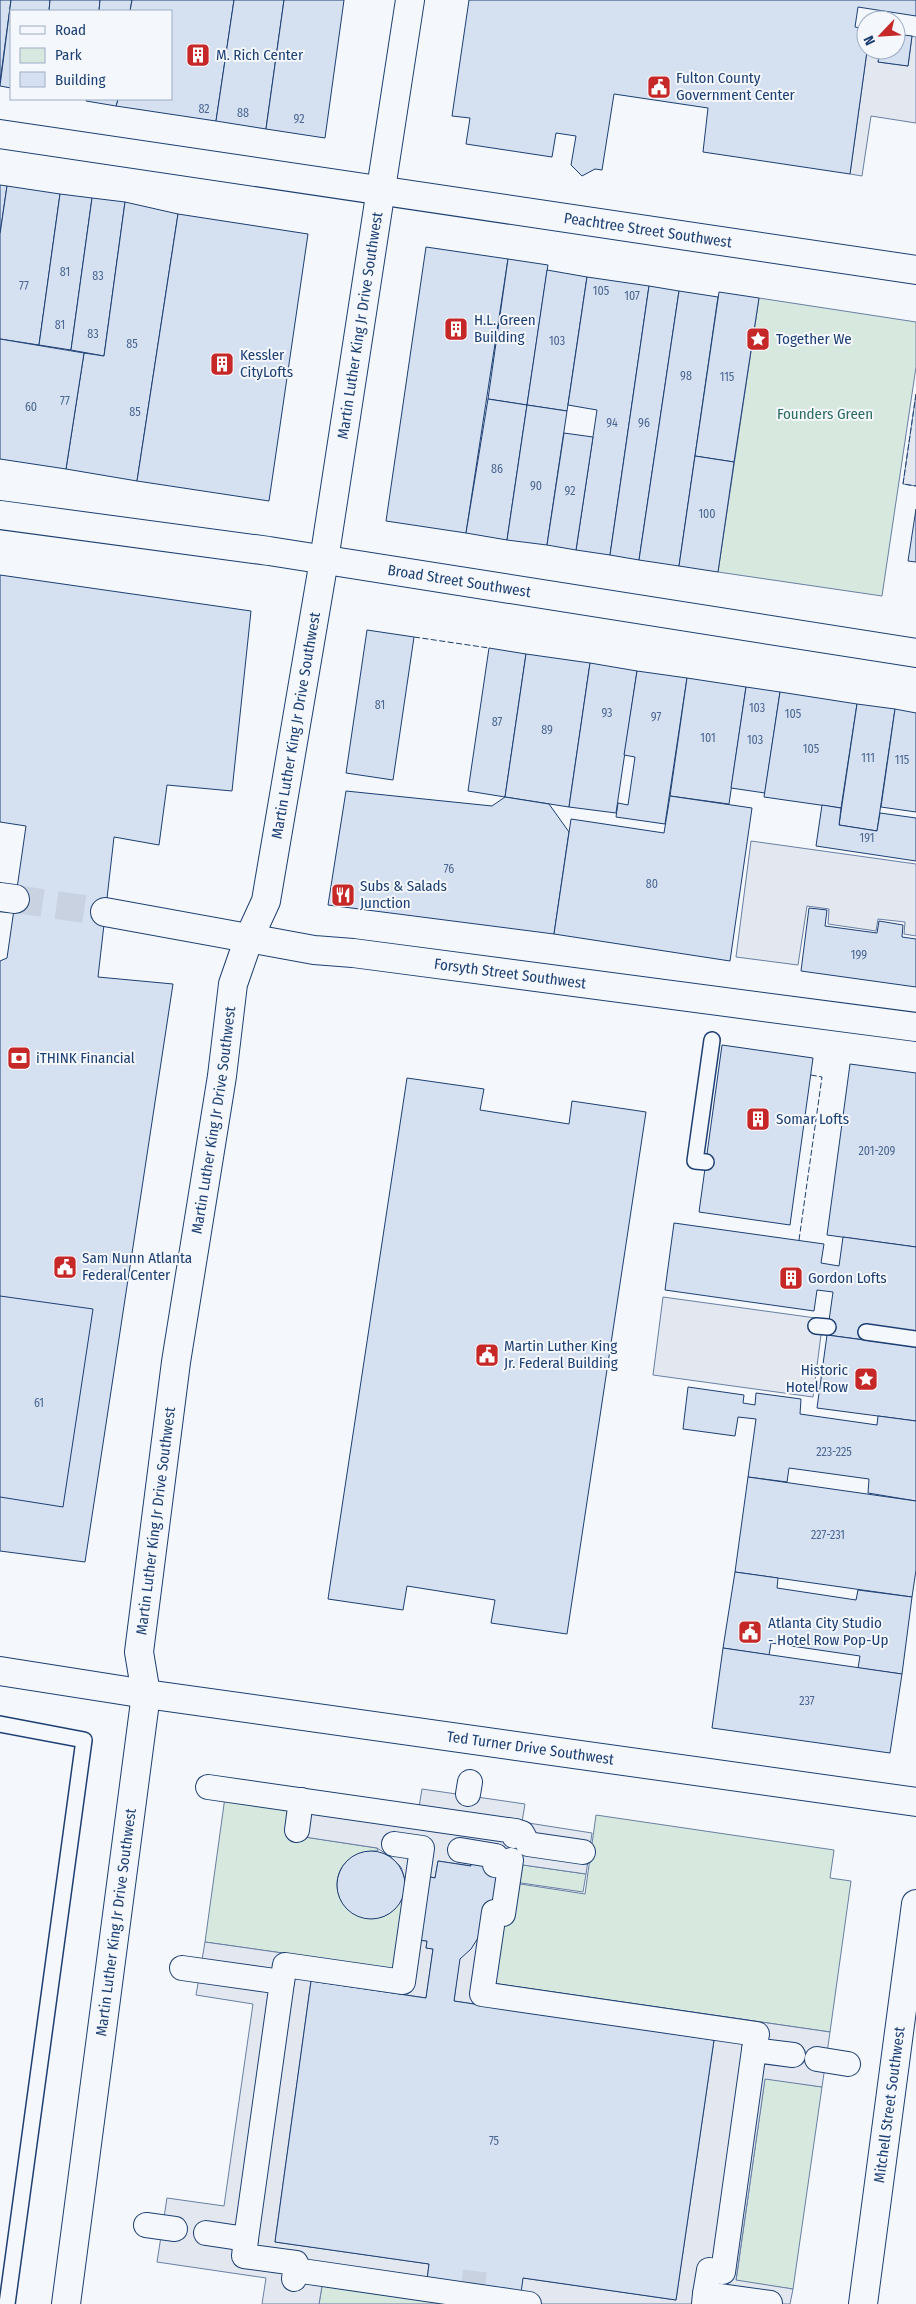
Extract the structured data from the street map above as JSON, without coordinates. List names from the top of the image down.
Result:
{
  "streets": {
    "main road": [
      "Peachtree Street Southwest",
      "Martin Luther King Jr Drive Southwest",
      "Broad Street Southwest",
      "Forsyth Street Southwest",
      "Ted Turner Drive Southwest",
      "Mitchell Street Southwest"
    ]
  },
  "crossings": [
    ["Peachtree Street Southwest", "Martin Luther King Jr Drive Southwest"],
    ["Martin Luther King Jr Drive Southwest", "Broad Street Southwest"],
    ["Martin Luther King Jr Drive Southwest", "Forsyth Street Southwest"],
    ["Martin Luther King Jr Drive Southwest", "Ted Turner Drive Southwest"]
  ],
  "parks": ["Founders Green"],
  "places": {
    "building": [
      "M. Rich Center",
      "H.L. Green Building",
      "Kessler CityLofts",
      "Somar Lofts",
      "Gordon Lofts"
    ],
    "public building": [
      "Fulton County Government Center",
      "Sam Nunn Atlanta Federal Center",
      "Martin Luther King Jr. Federal Building",
      "Atlanta City Studio - Hotel Row Pop-Up"
    ],
    "place": ["Together We", "Historic Hotel Row"],
    "restaurant": ["Subs & Salads Junction"],
    "bank": ["iTHINK Financial"]
  },
  "house_numbers": [
    "82",
    "88",
    "92",
    "81",
    "83",
    "77",
    "105",
    "107",
    "81",
    "83",
    "103",
    "85",
    "98",
    "115",
    "77",
    "60",
    "85",
    "94",
    "96",
    "86",
    "90",
    "92",
    "100",
    "81",
    "103",
    "93",
    "105",
    "97",
    "87",
    "89",
    "101",
    "103",
    "105",
    "111",
    "115",
    "191",
    "76",
    "80",
    "199",
    "201-209",
    "61",
    "223-225",
    "227-231",
    "237",
    "75"
  ],
  "legend": ["Road", "Park", "Building"],
  "north": "bottom left"
}
